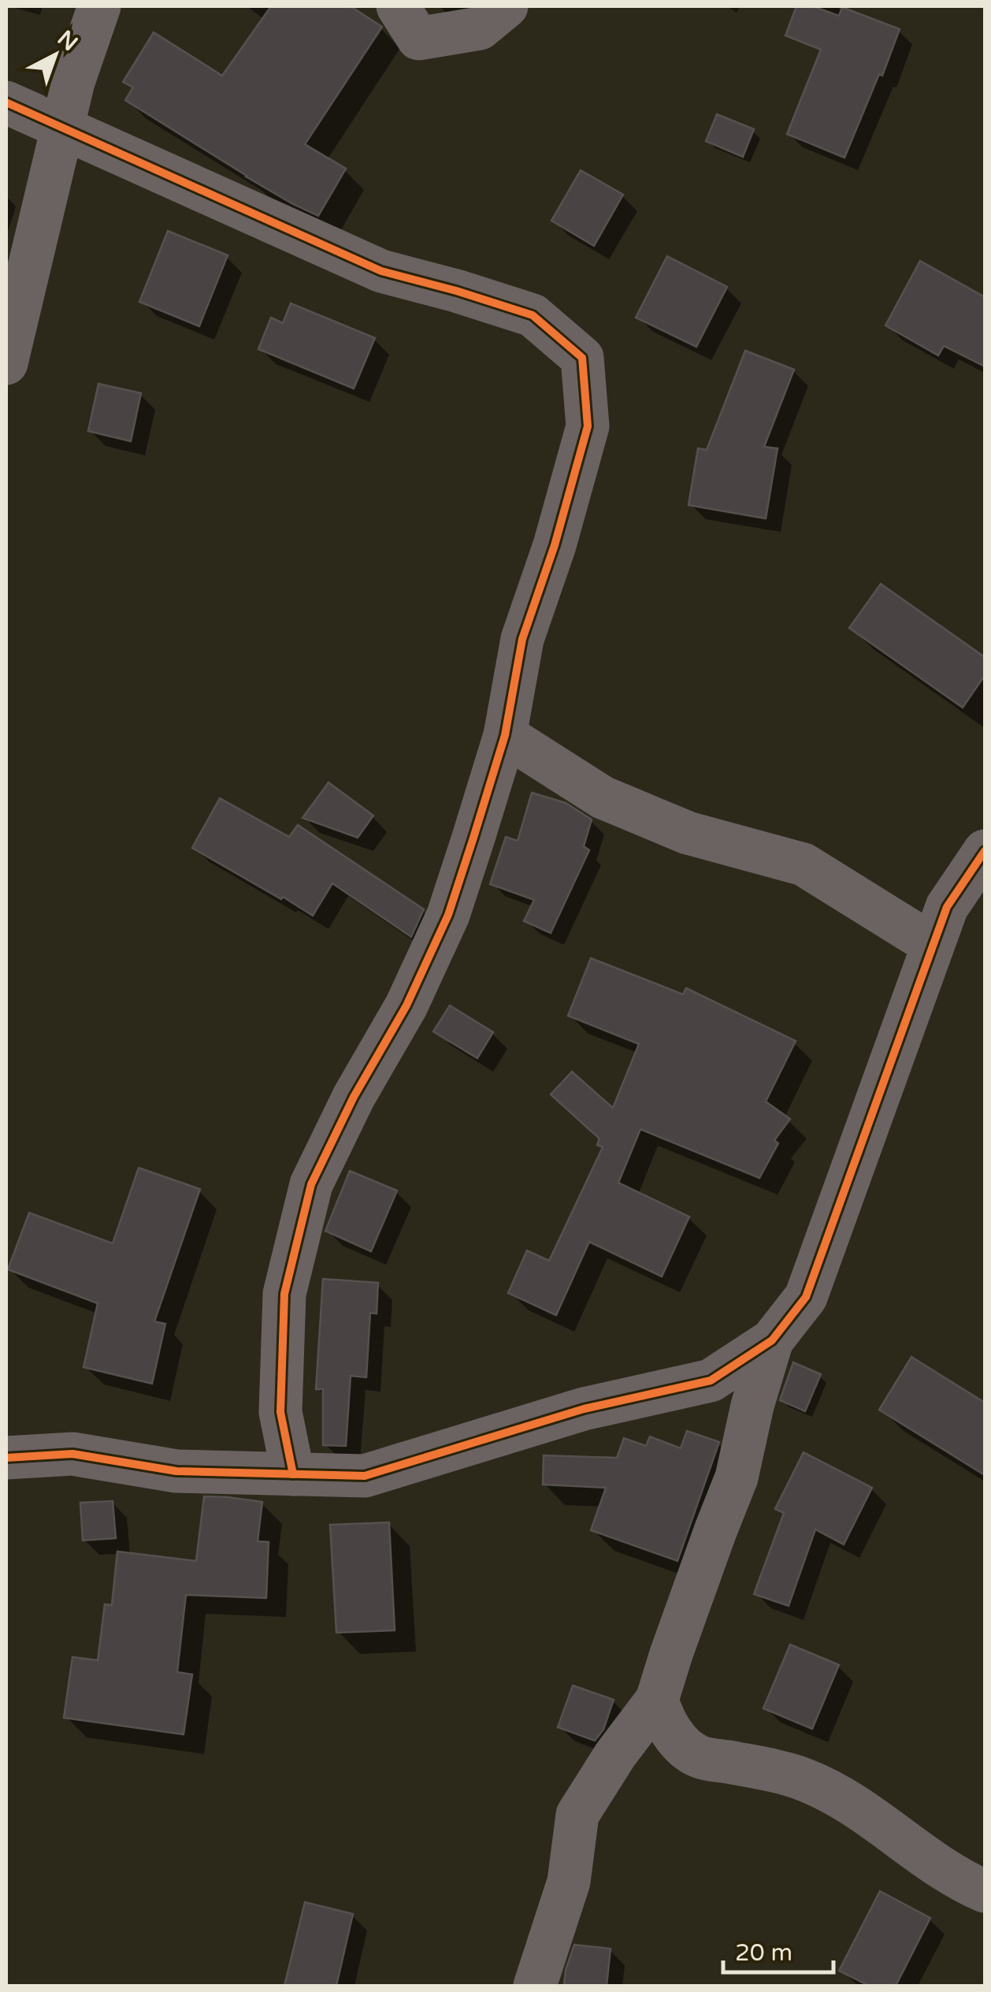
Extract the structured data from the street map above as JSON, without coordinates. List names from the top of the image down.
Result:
{
  "scale_bar": "20 m",
  "north": "top right"
}
